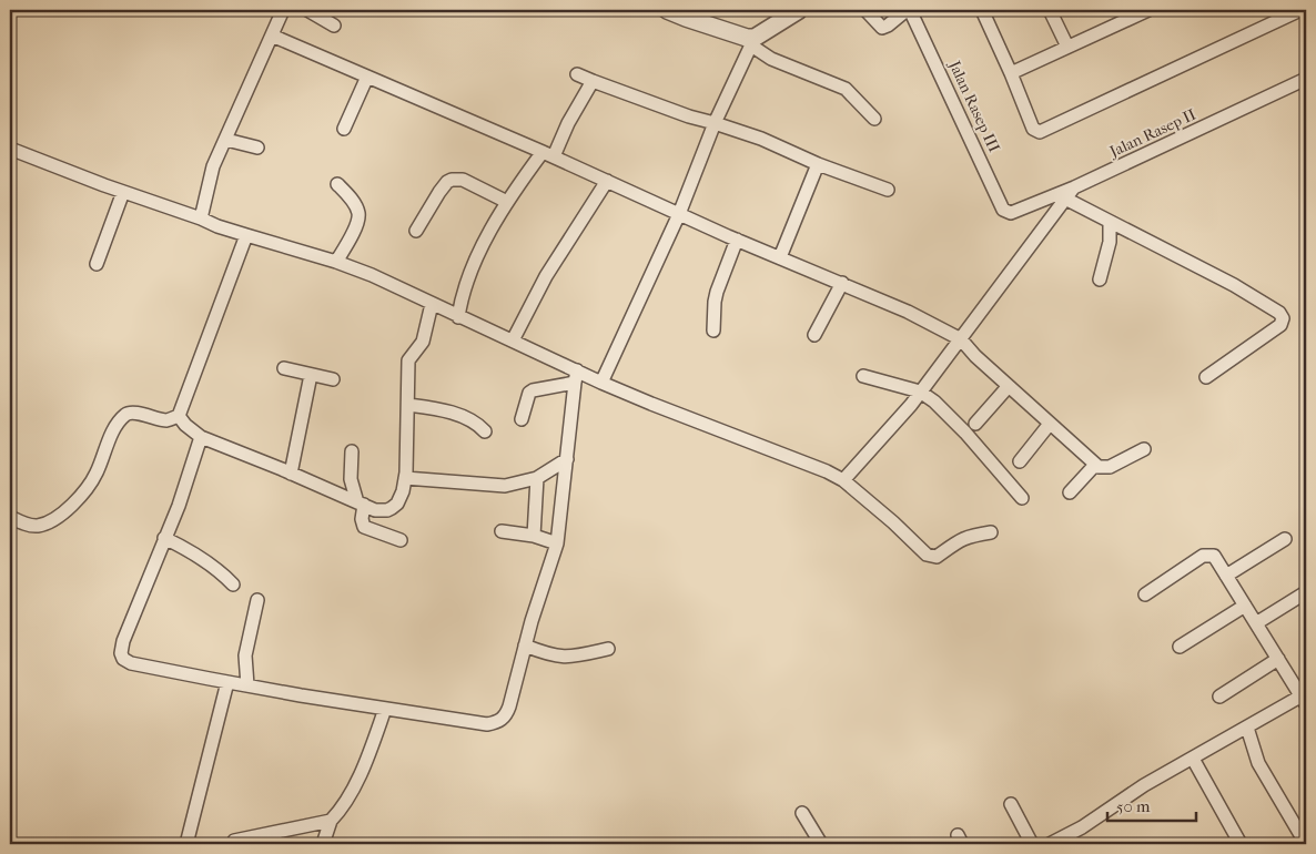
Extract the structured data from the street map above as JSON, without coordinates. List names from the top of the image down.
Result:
{
  "streets": {
    "street": ["Jalan Rasep III", "Jalan Rasep II"]
  },
  "crossings": [
    ["Jalan Rasep III", "Jalan Rasep II"]
  ],
  "scale_bar": "50 m"
}
